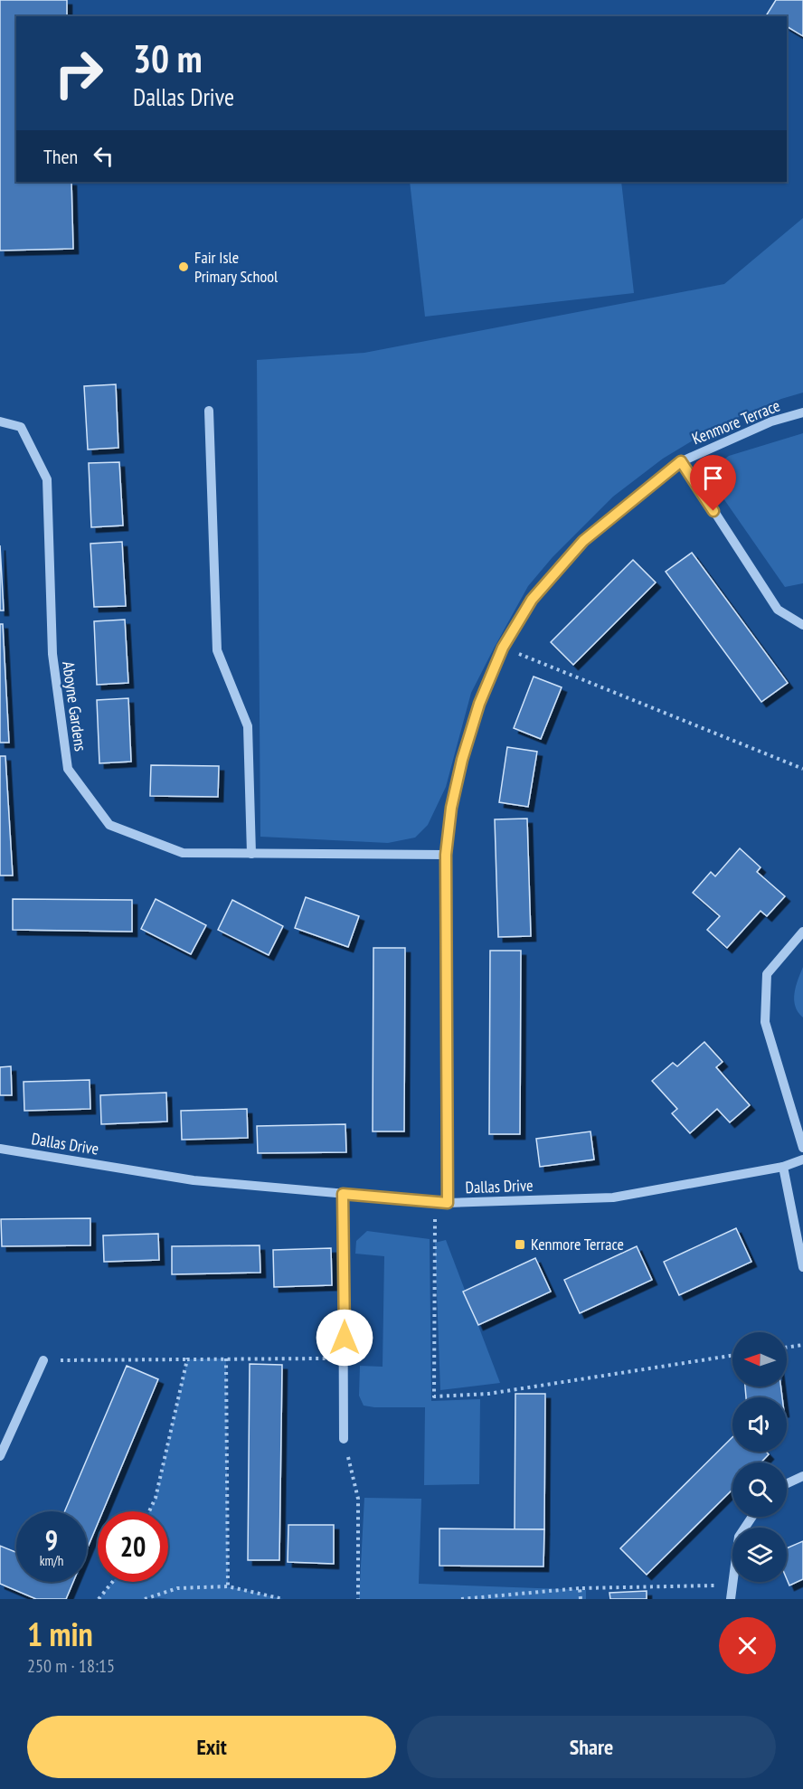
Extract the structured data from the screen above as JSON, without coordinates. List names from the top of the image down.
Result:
{
  "streets": {
    "street": ["Kenmore Terrace", "Aboyne Gardens", "Dallas Drive"]
  },
  "crossings": [
    ["Kenmore Terrace", "Aboyne Gardens"],
    ["Kenmore Terrace", "Dallas Drive"]
  ],
  "places": {
    "other": ["Fair Isle Primary School"],
    "transit": ["Kenmore Terrace"]
  },
  "north": "left",
  "page": {
    "turn": ["30 m", "Dallas Drive"],
    "then": "Then",
    "speed": "9 km/h",
    "limit": "20",
    "heading": ["1 min", "250 m · 18:15"],
    "buttons": ["Exit", "Share"]
  }
}
